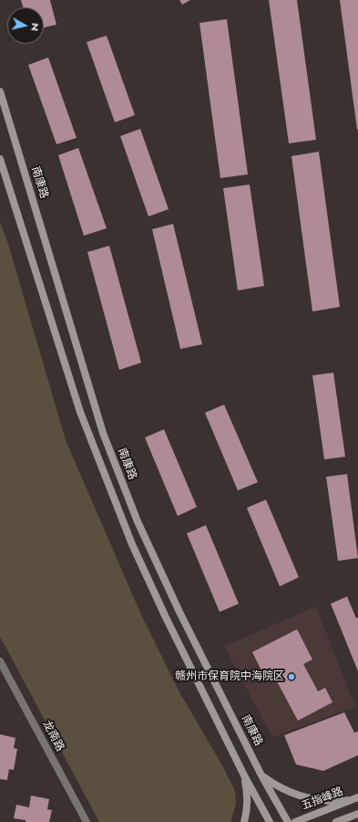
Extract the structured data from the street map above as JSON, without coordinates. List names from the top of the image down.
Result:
{
  "streets": {
    "main road": ["南康路", "五指峰路"],
    "street": ["龙南路"]
  },
  "places": ["赣州市保育院中海院区"],
  "north": "right"
}
